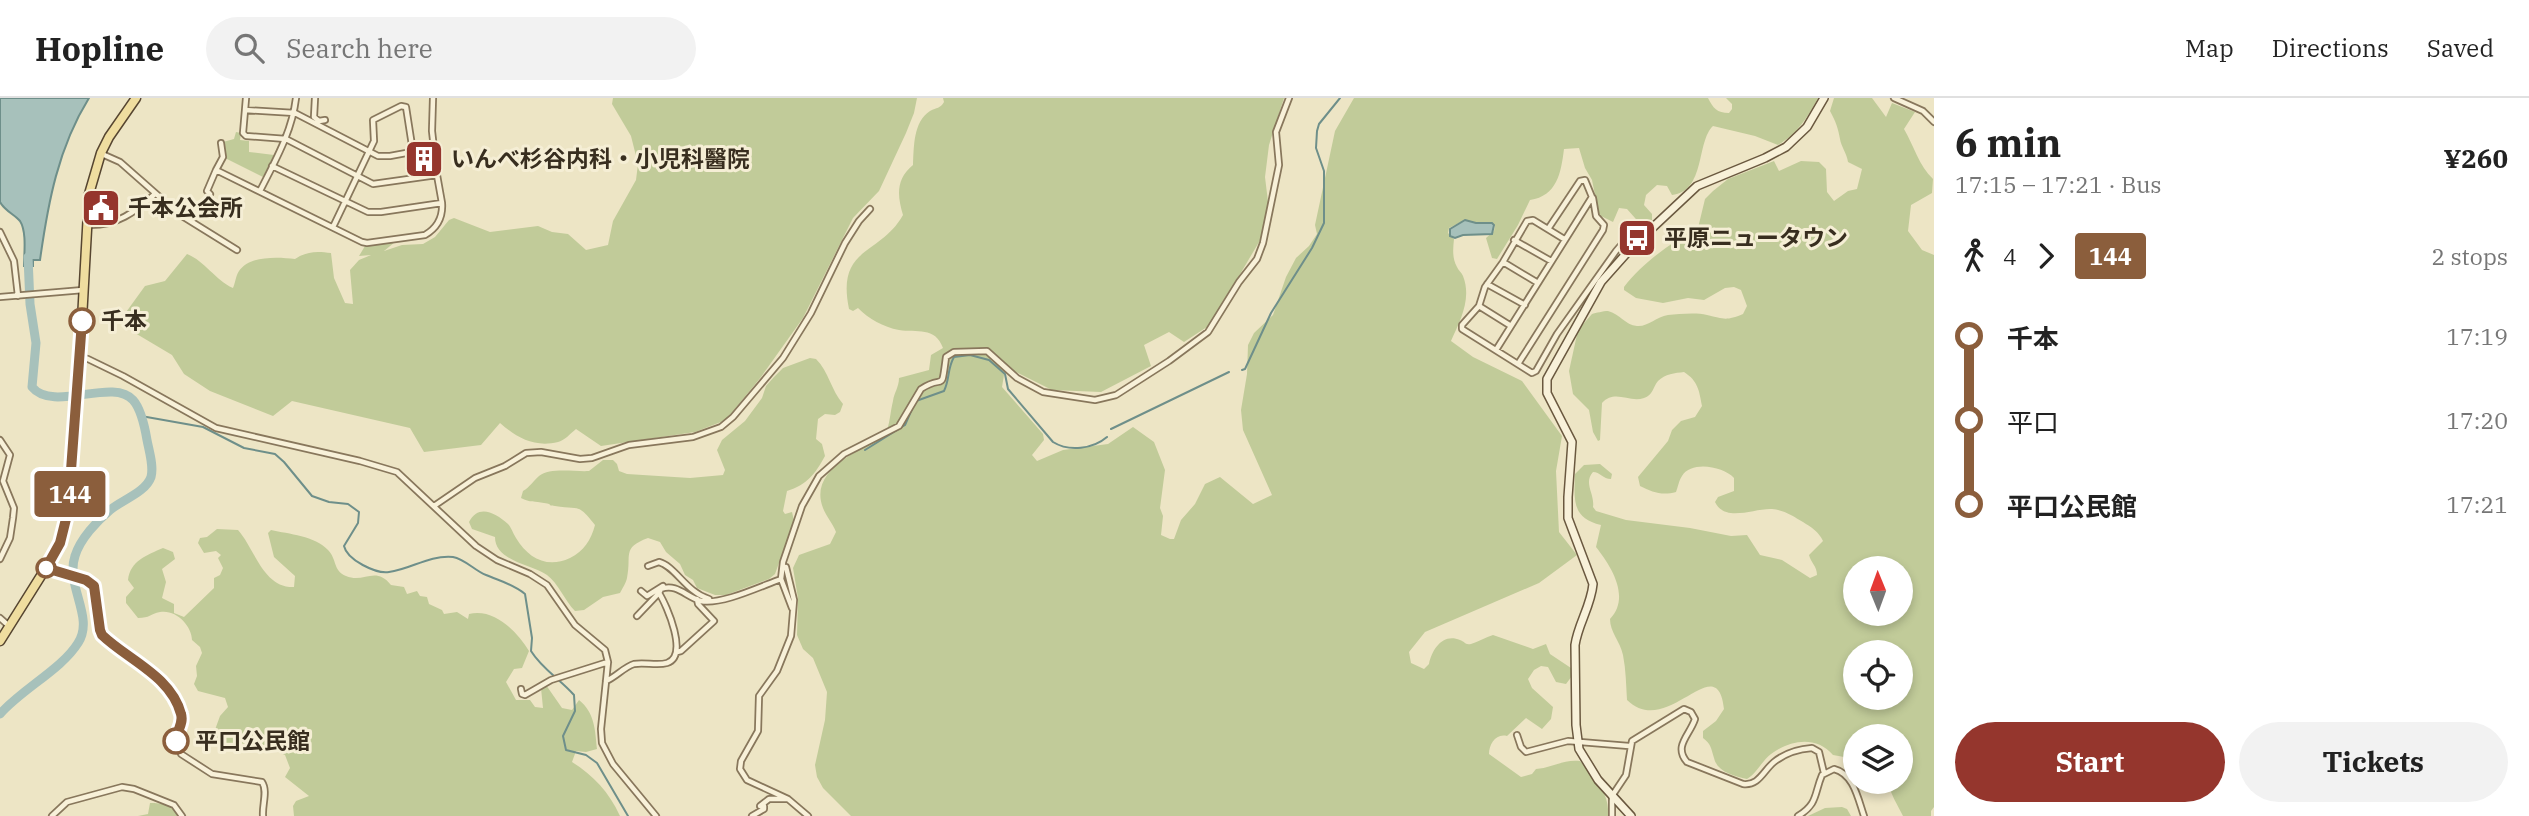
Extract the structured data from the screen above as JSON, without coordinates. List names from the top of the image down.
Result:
{
  "places": {
    "building": ["いんべ杉谷内科・小児科醫院"],
    "public building": ["千本公会所"],
    "bus stop": ["平原ニュータウン"],
    "other": ["千本", "平口公民館"]
  },
  "lines": ["bus line 144"],
  "north": "top",
  "page": {
    "header": "Hopline",
    "search": "Search here",
    "nav": ["Map", "Directions", "Saved"],
    "on_map": "144",
    "heading": ["6 min", "17:15 – 17:21 · Bus", "¥260"],
    "legs": ["4", "144", "2 stops"],
    "list": [
      {
        "name": "千本",
        "value": "17:19"
      },
      {
        "name": "平口",
        "value": "17:20"
      },
      {
        "name": "平口公民館",
        "value": "17:21"
      }
    ],
    "buttons": ["Start", "Tickets"]
  }
}
